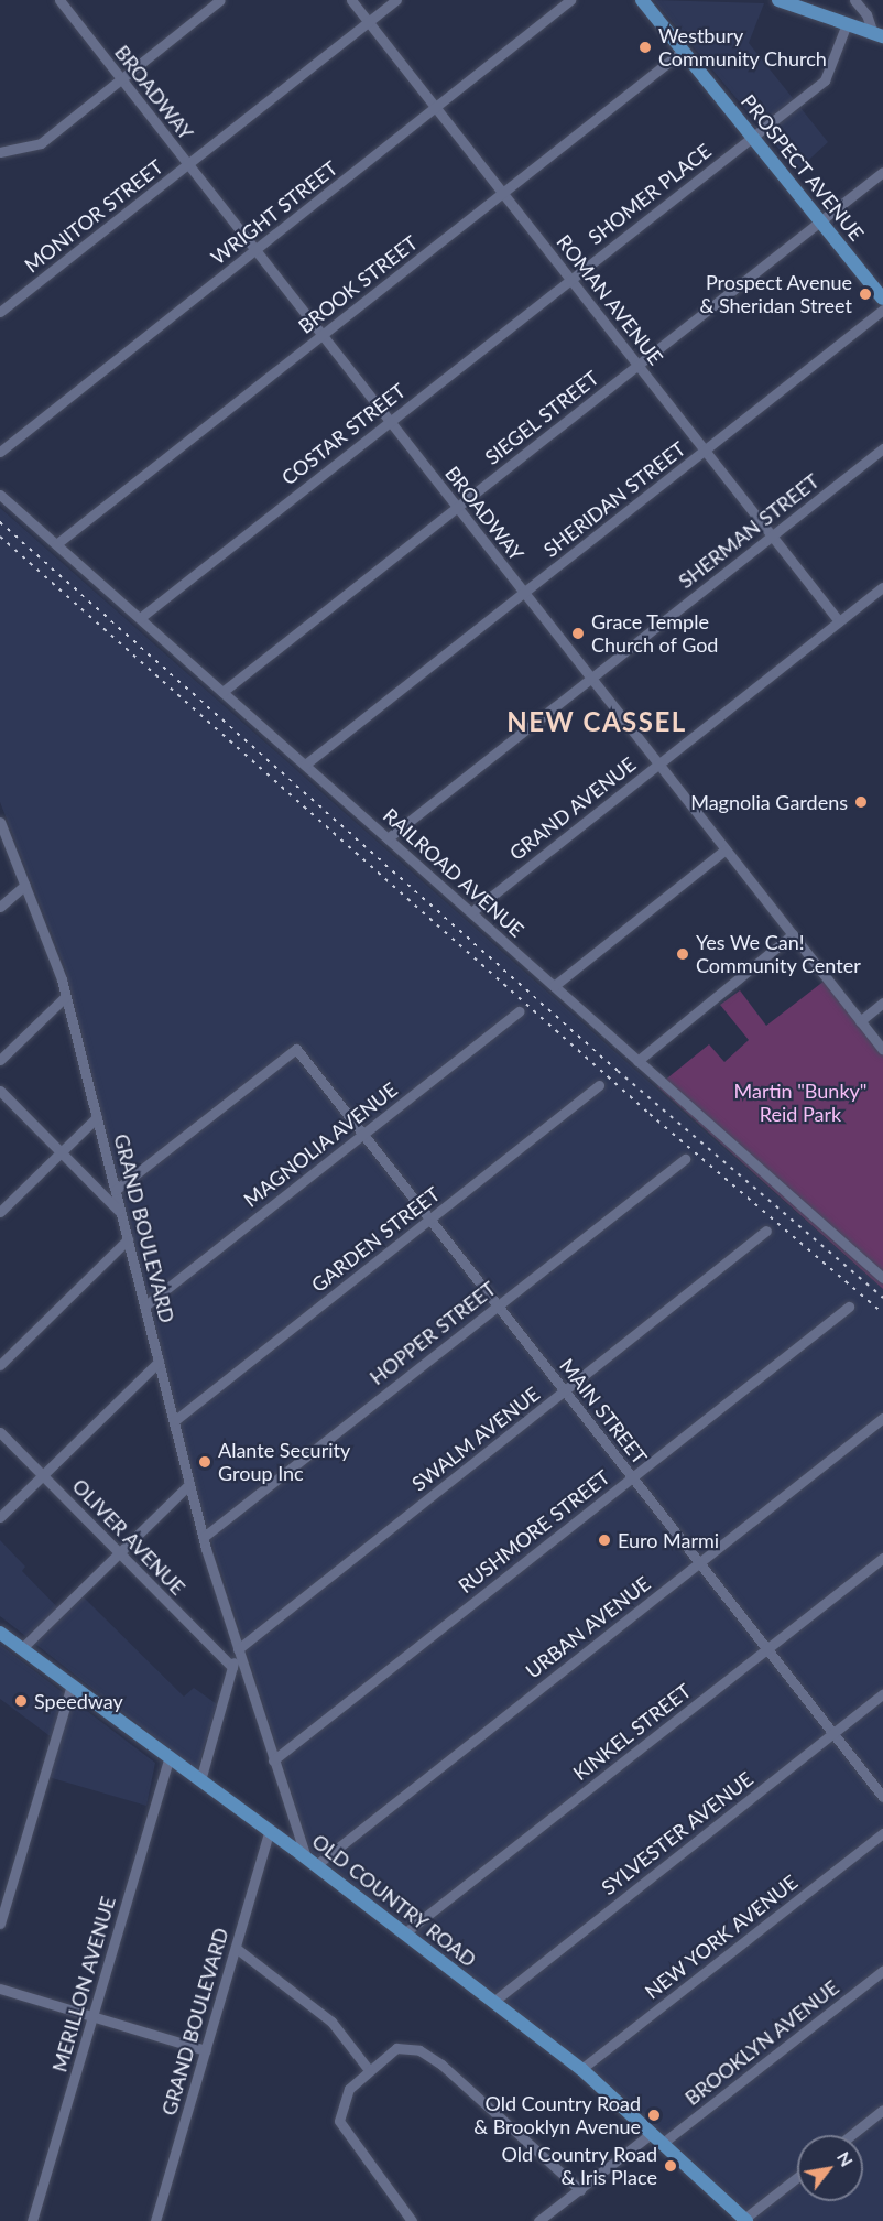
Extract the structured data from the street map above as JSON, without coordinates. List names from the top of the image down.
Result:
{
  "streets": {
    "main road": ["PROSPECT AVENUE", "OLD COUNTRY ROAD"],
    "street": [
      "BROADWAY",
      "SHOMER PLACE",
      "WRIGHT STREET",
      "MONITOR STREET",
      "BROOK STREET",
      "ROMAN AVENUE",
      "SIEGEL STREET",
      "COSTAR STREET",
      "SHERIDAN STREET",
      "SHERMAN STREET",
      "GRAND AVENUE",
      "RAILROAD AVENUE",
      "MAGNOLIA AVENUE",
      "GRAND BOULEVARD",
      "GARDEN STREET",
      "HOPPER STREET",
      "MAIN STREET",
      "SWALM AVENUE",
      "RUSHMORE STREET",
      "OLIVER AVENUE",
      "URBAN AVENUE",
      "KINKEL STREET",
      "SYLVESTER AVENUE",
      "NEW YORK AVENUE",
      "MERILLON AVENUE",
      "BROOKLYN AVENUE"
    ]
  },
  "crossings": [
    ["BROADWAY", "WRIGHT STREET"],
    ["BROADWAY", "MONITOR STREET"],
    ["BROADWAY", "BROOK STREET"],
    ["BROADWAY", "SIEGEL STREET"],
    ["BROADWAY", "COSTAR STREET"],
    ["BROADWAY", "SHERIDAN STREET"],
    ["BROADWAY", "SHERMAN STREET"],
    ["BROADWAY", "GRAND AVENUE"],
    ["PROSPECT AVENUE", "SHOMER PLACE"],
    ["PROSPECT AVENUE", "BROOK STREET"],
    ["PROSPECT AVENUE", "SIEGEL STREET"],
    ["SHOMER PLACE", "ROMAN AVENUE"],
    ["SHOMER PLACE", "COSTAR STREET"],
    ["WRIGHT STREET", "ROMAN AVENUE"],
    ["MONITOR STREET", "ROMAN AVENUE"],
    ["BROOK STREET", "ROMAN AVENUE"],
    ["BROOK STREET", "RAILROAD AVENUE"],
    ["ROMAN AVENUE", "SIEGEL STREET"],
    ["ROMAN AVENUE", "COSTAR STREET"],
    ["ROMAN AVENUE", "SHERIDAN STREET"],
    ["ROMAN AVENUE", "SHERMAN STREET"],
    ["ROMAN AVENUE", "GRAND AVENUE"],
    ["SIEGEL STREET", "RAILROAD AVENUE"],
    ["COSTAR STREET", "RAILROAD AVENUE"],
    ["SHERIDAN STREET", "RAILROAD AVENUE"],
    ["SHERMAN STREET", "RAILROAD AVENUE"],
    ["GRAND AVENUE", "RAILROAD AVENUE"],
    ["MAGNOLIA AVENUE", "GRAND BOULEVARD"],
    ["MAGNOLIA AVENUE", "MAIN STREET"],
    ["GRAND BOULEVARD", "GARDEN STREET"],
    ["GRAND BOULEVARD", "HOPPER STREET"],
    ["GRAND BOULEVARD", "MAIN STREET"],
    ["GRAND BOULEVARD", "SWALM AVENUE"],
    ["GRAND BOULEVARD", "RUSHMORE STREET"],
    ["GRAND BOULEVARD", "URBAN AVENUE"],
    ["GRAND BOULEVARD", "OLD COUNTRY ROAD"],
    ["GARDEN STREET", "MAIN STREET"],
    ["HOPPER STREET", "MAIN STREET"],
    ["MAIN STREET", "SWALM AVENUE"],
    ["MAIN STREET", "RUSHMORE STREET"],
    ["MAIN STREET", "URBAN AVENUE"],
    ["MAIN STREET", "KINKEL STREET"],
    ["MAIN STREET", "SYLVESTER AVENUE"],
    ["URBAN AVENUE", "OLD COUNTRY ROAD"],
    ["KINKEL STREET", "OLD COUNTRY ROAD"],
    ["SYLVESTER AVENUE", "OLD COUNTRY ROAD"],
    ["OLD COUNTRY ROAD", "NEW YORK AVENUE"],
    ["OLD COUNTRY ROAD", "MERILLON AVENUE"],
    ["OLD COUNTRY ROAD", "BROOKLYN AVENUE"]
  ],
  "districts": ["NEW CASSEL"],
  "parks": ["Martin \"Bunky\" Reid Park"],
  "places": [
    "Westbury Community Church",
    "Prospect Avenue & Sheridan Street",
    "Grace Temple Church of God",
    "Magnolia Gardens",
    "Yes We Can! Community Center",
    "Alante Security Group Inc",
    "Euro Marmi",
    "Speedway",
    "Old Country Road & Brooklyn Avenue",
    "Old Country Road & Iris Place"
  ],
  "north": "top right"
}
